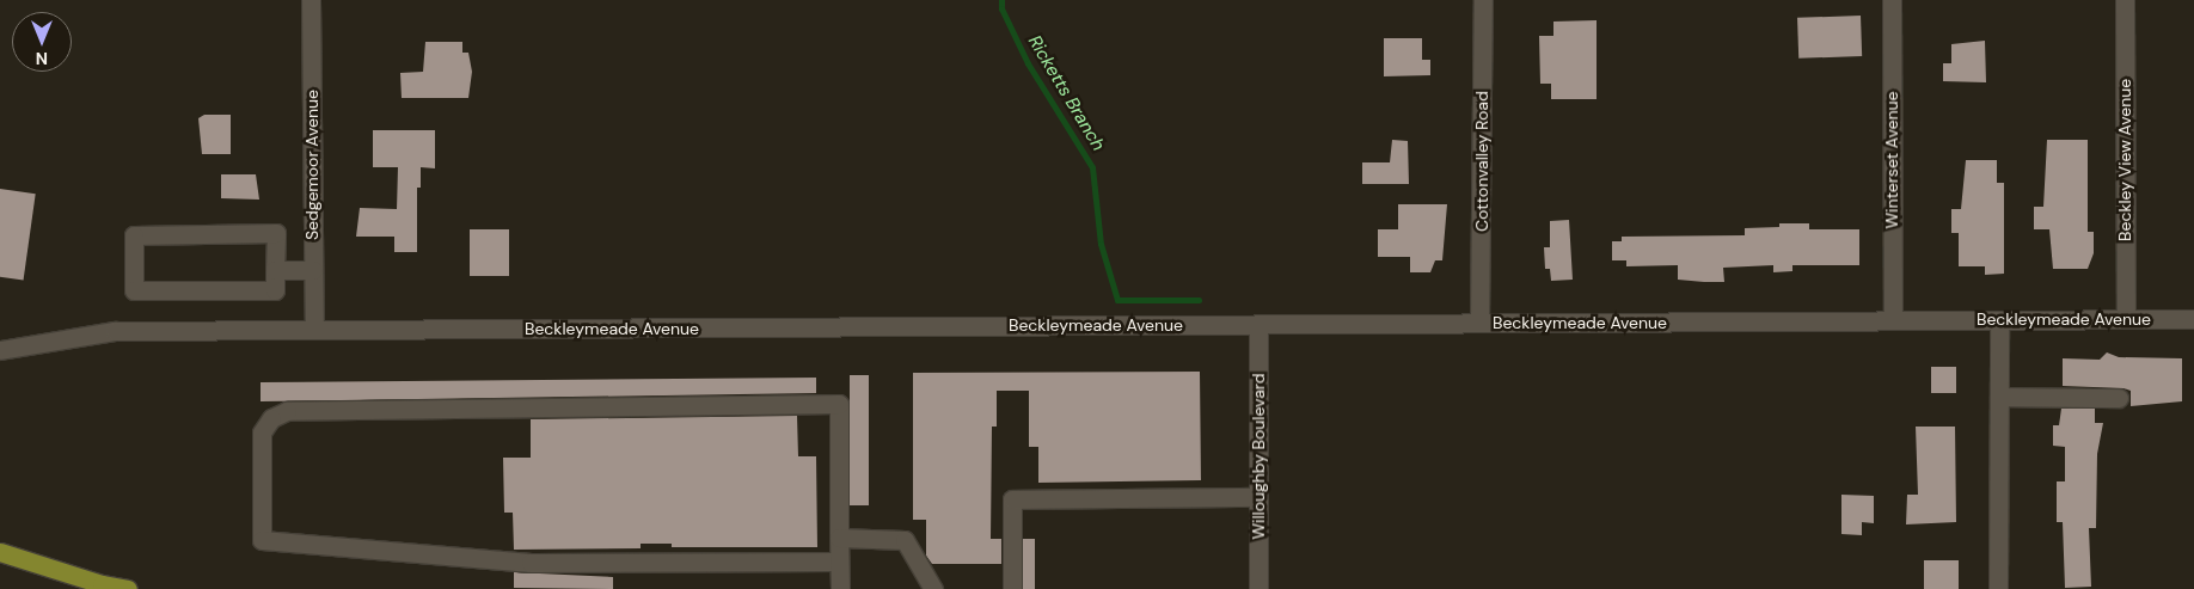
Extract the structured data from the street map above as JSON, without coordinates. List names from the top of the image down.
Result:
{
  "streets": {
    "street": [
      "Winterset Avenue",
      "Beckley View Avenue",
      "Cottonvalley Road",
      "Sedgemoor Avenue",
      "Beckleymeade Avenue",
      "Willoughby Boulevard"
    ]
  },
  "crossings": [
    ["Winterset Avenue", "Beckleymeade Avenue"],
    ["Beckley View Avenue", "Beckleymeade Avenue"],
    ["Cottonvalley Road", "Beckleymeade Avenue"],
    ["Sedgemoor Avenue", "Beckleymeade Avenue"],
    ["Beckleymeade Avenue", "Willoughby Boulevard"]
  ],
  "water": ["Ricketts Branch"],
  "north": "bottom"
}
